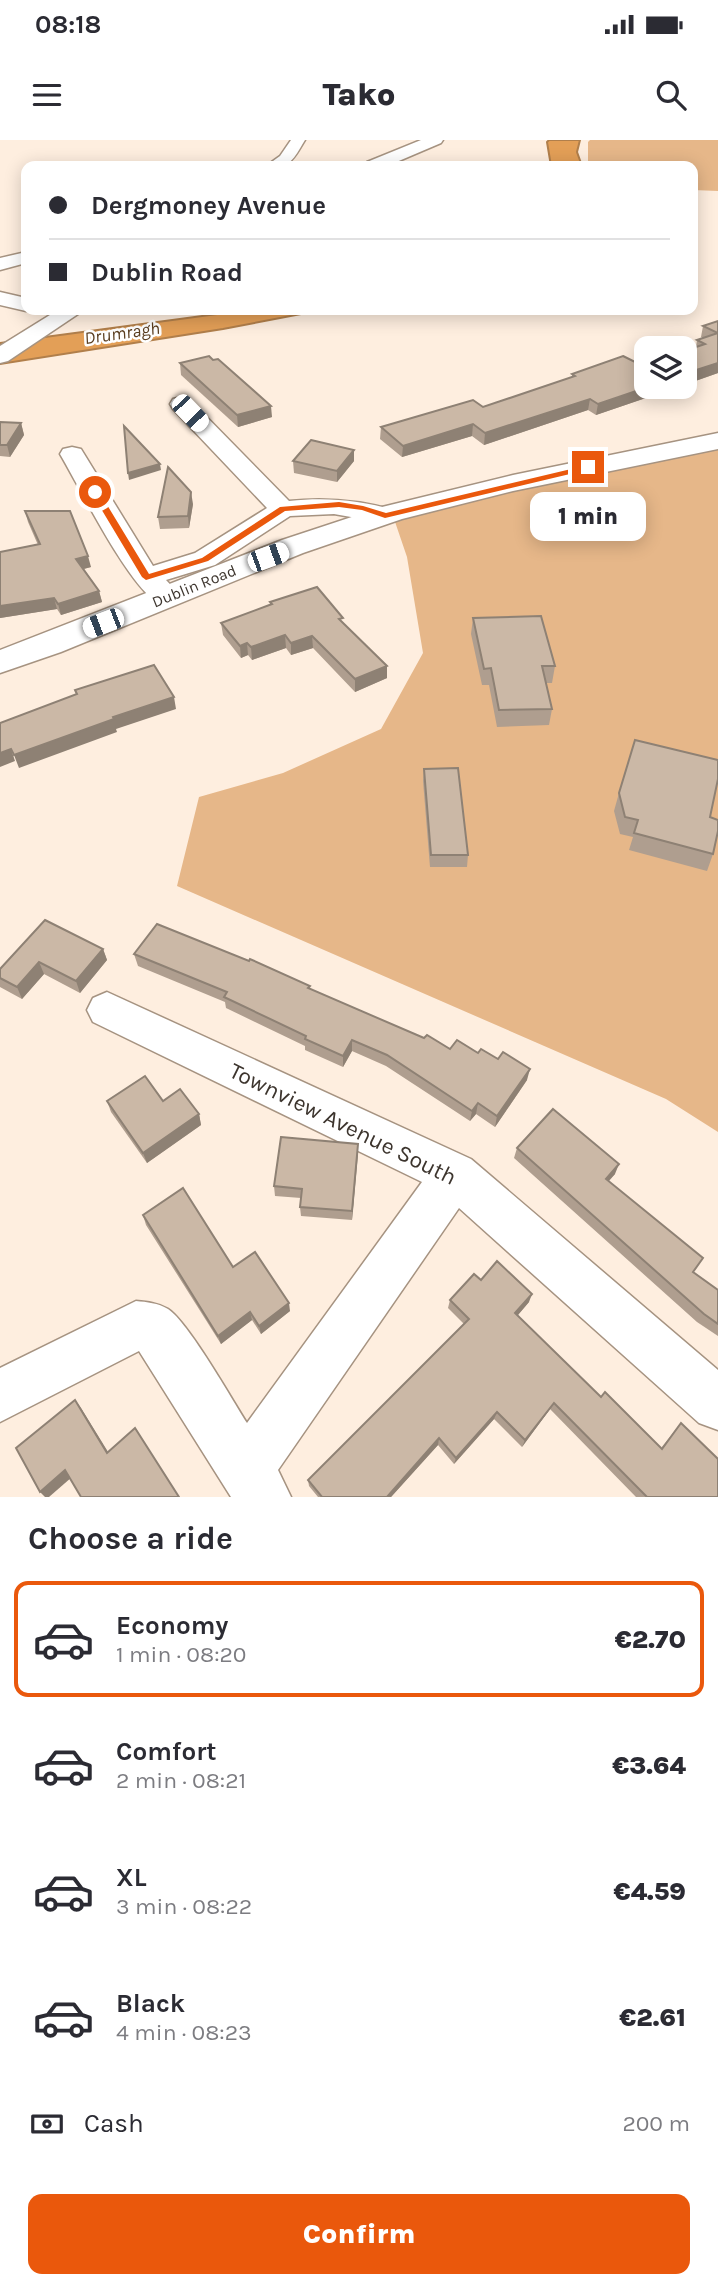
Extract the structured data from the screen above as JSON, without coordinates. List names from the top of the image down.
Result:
{
  "streets": {
    "main road": ["Dublin Road"],
    "street": ["Townview Avenue South"]
  },
  "water": ["Drumragh"],
  "page": {
    "status": "08:18",
    "header": "Tako",
    "banner": ["Dergmoney Avenue", "Dublin Road"],
    "bubble": "1 min",
    "heading": "Choose a ride",
    "list": [
      {
        "name": "Economy",
        "note": "1 min · 08:20",
        "value": "€2.70"
      },
      {
        "name": "Comfort",
        "note": "2 min · 08:21",
        "value": "€3.64"
      },
      {
        "name": "XL",
        "note": "3 min · 08:22",
        "value": "€4.59"
      },
      {
        "name": "Black",
        "note": "4 min · 08:23",
        "value": "€2.61"
      }
    ],
    "pay": ["Cash", "200 m"],
    "buttons": "Confirm"
  }
}
